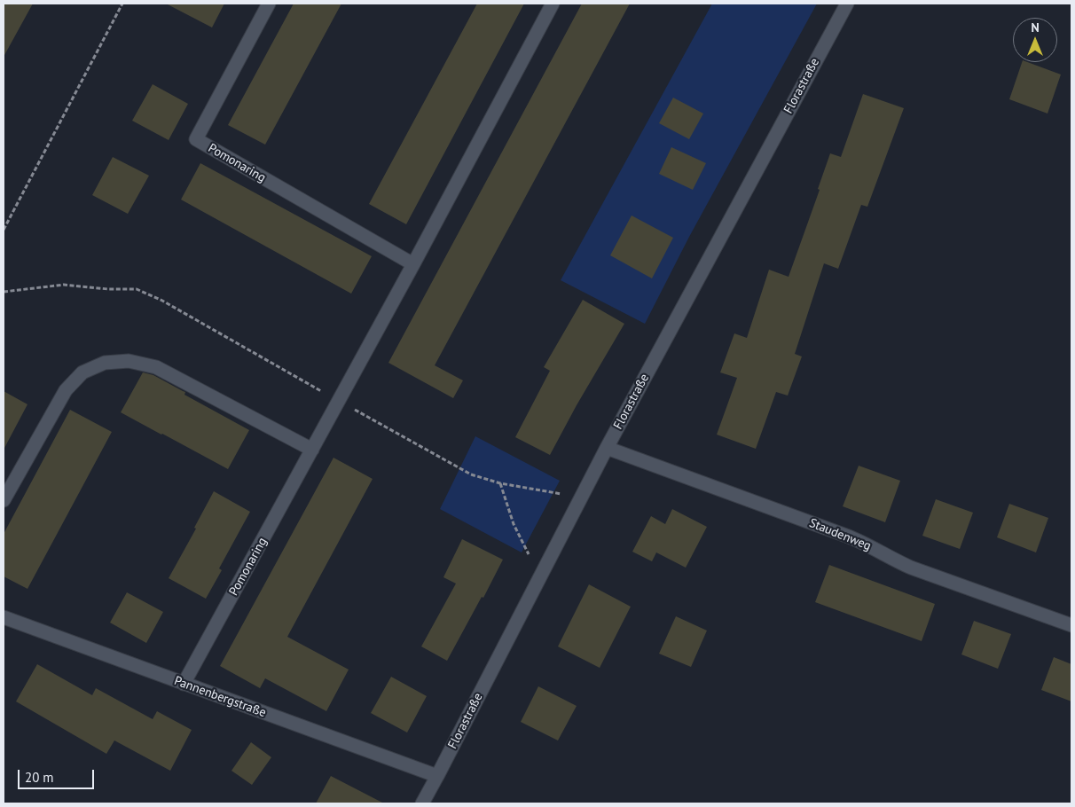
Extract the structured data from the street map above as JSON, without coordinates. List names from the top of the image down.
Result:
{
  "streets": {
    "street": [
      "Florastraße",
      "Pomonaring",
      "Staudenweg",
      "Pannenbergstraße"
    ]
  },
  "crossings": [
    ["Florastraße", "Staudenweg"],
    ["Florastraße", "Pannenbergstraße"],
    ["Pomonaring", "Pannenbergstraße"]
  ],
  "scale_bar": "20 m",
  "north": "top"
}
